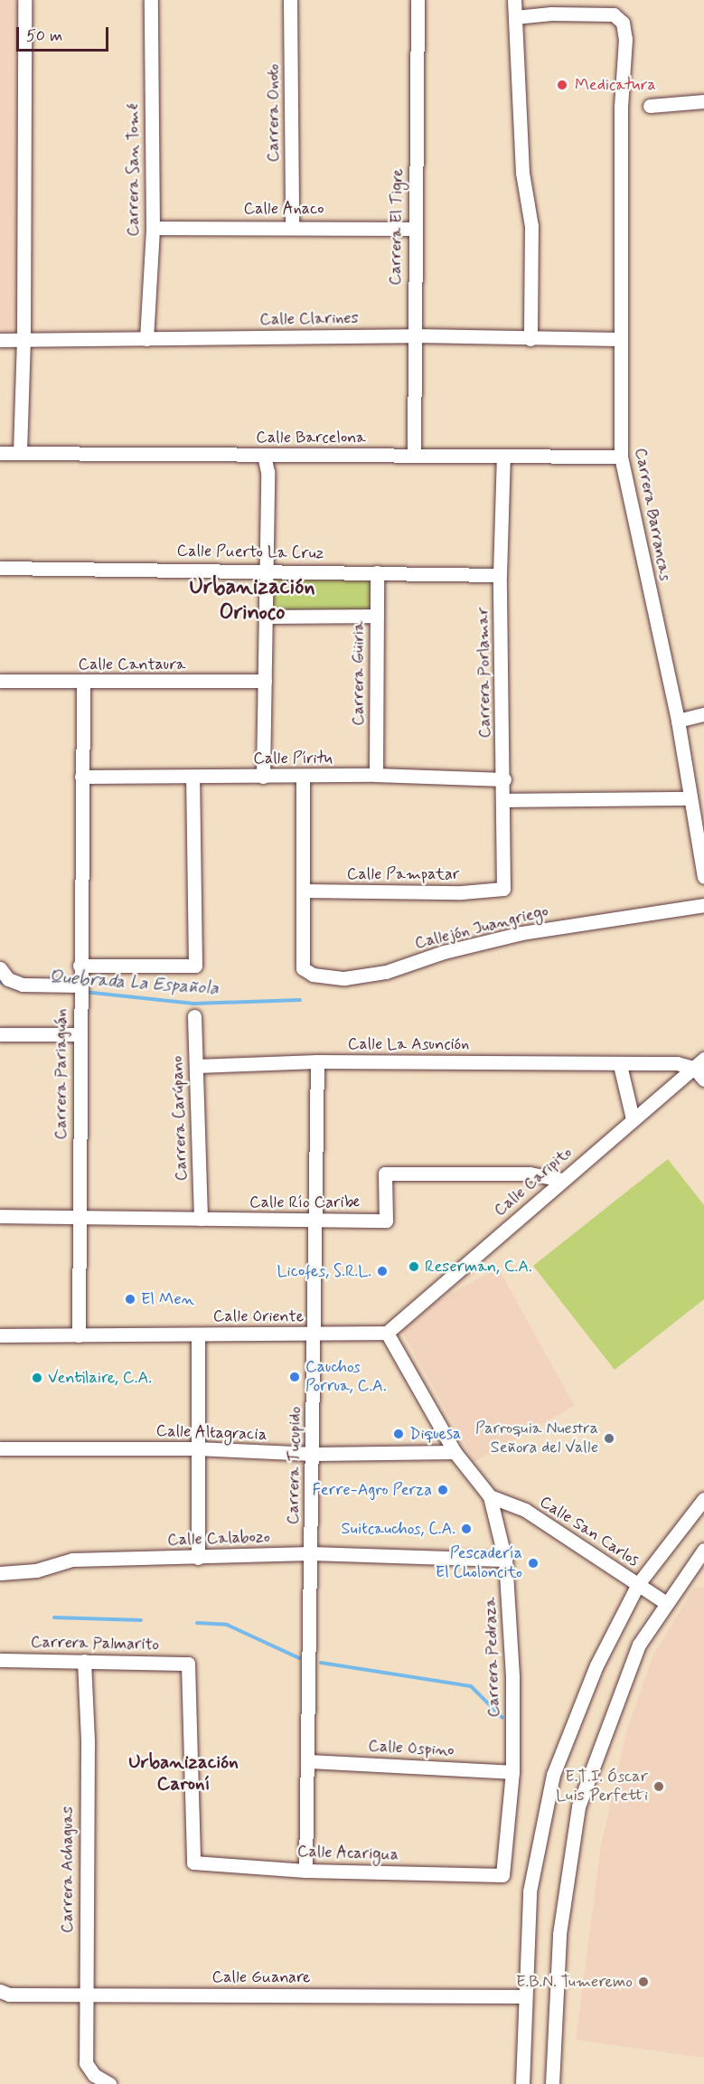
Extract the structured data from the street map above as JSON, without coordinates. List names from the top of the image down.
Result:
{
  "streets": {
    "street": [
      "Carrera Onoto",
      "Carrera San Tomé",
      "Calle Anaco",
      "Carrera El Tigre",
      "Calle Clarines",
      "Calle Barcelona",
      "Carrera Barrancas",
      "Calle Puerto La Cruz",
      "Calle Cantaura",
      "Carrera Porlamar",
      "Carrera Güiria",
      "Calle Píritu",
      "Calle Pampatar",
      "Callejón Juangriego",
      "Calle La Asunción",
      "Carrera Pariaguán",
      "Carrera Carúpano",
      "Calle Caripito",
      "Calle Río Caribe",
      "Calle Oriente",
      "Calle Altagracia",
      "Carrera Tucupido",
      "Calle San Carlos",
      "Calle Calabozo",
      "Carrera Palmarito",
      "Carrera Pedraza",
      "Calle Ospino",
      "Calle Acarigua",
      "Carrera Achaguas",
      "Calle Guanare"
    ]
  },
  "crossings": [
    ["Carrera Onoto", "Calle Anaco"],
    ["Carrera San Tomé", "Calle Anaco"],
    ["Carrera San Tomé", "Calle Clarines"],
    ["Calle Anaco", "Carrera El Tigre"],
    ["Carrera El Tigre", "Calle Clarines"],
    ["Carrera El Tigre", "Calle Barcelona"],
    ["Calle Clarines", "Carrera Barrancas"],
    ["Calle Barcelona", "Carrera Barrancas"],
    ["Calle Barcelona", "Carrera Porlamar"],
    ["Calle Puerto La Cruz", "Carrera Porlamar"],
    ["Calle Puerto La Cruz", "Carrera Güiria"],
    ["Calle Cantaura", "Carrera Pariaguán"],
    ["Carrera Porlamar", "Calle Píritu"],
    ["Carrera Porlamar", "Calle Pampatar"],
    ["Carrera Güiria", "Calle Píritu"],
    ["Calle Píritu", "Carrera Pariaguán"],
    ["Calle Pampatar", "Callejón Juangriego"],
    ["Calle La Asunción", "Carrera Carúpano"],
    ["Calle La Asunción", "Calle Caripito"],
    ["Calle La Asunción", "Carrera Tucupido"],
    ["Carrera Pariaguán", "Calle Río Caribe"],
    ["Carrera Pariaguán", "Calle Oriente"],
    ["Carrera Carúpano", "Calle Río Caribe"],
    ["Calle Caripito", "Calle Río Caribe"],
    ["Calle Caripito", "Calle Oriente"],
    ["Calle Río Caribe", "Carrera Tucupido"],
    ["Calle Oriente", "Carrera Tucupido"],
    ["Calle Altagracia", "Carrera Tucupido"],
    ["Calle Altagracia", "Carrera Pedraza"],
    ["Carrera Tucupido", "Calle Calabozo"],
    ["Carrera Tucupido", "Calle Ospino"],
    ["Carrera Tucupido", "Calle Acarigua"],
    ["Calle San Carlos", "Carrera Pedraza"],
    ["Calle Calabozo", "Carrera Pedraza"],
    ["Carrera Palmarito", "Calle Acarigua"],
    ["Carrera Palmarito", "Carrera Achaguas"],
    ["Carrera Pedraza", "Calle Ospino"],
    ["Carrera Pedraza", "Calle Acarigua"],
    ["Carrera Achaguas", "Calle Guanare"]
  ],
  "districts": ["Urbanización Orinoco", "Urbanización Caroní"],
  "water": ["Quebrada La Española"],
  "places": [
    "Medicatura",
    "Reserman, C.A.",
    "Licofes, S.R.L.",
    "El Men",
    "Cauchos Porrua, C.A.",
    "Ventilaire, C.A.",
    "Diquesa",
    "Parroquia Nuestra Señora del Valle",
    "Ferre-Agro Perza",
    "Suitcauchos, C.A.",
    "Pescadería El Choloncito",
    "E.T.I. Óscar Luis Perfetti",
    "E.B.N. Tumeremo"
  ],
  "scale_bar": "50 m"
}
